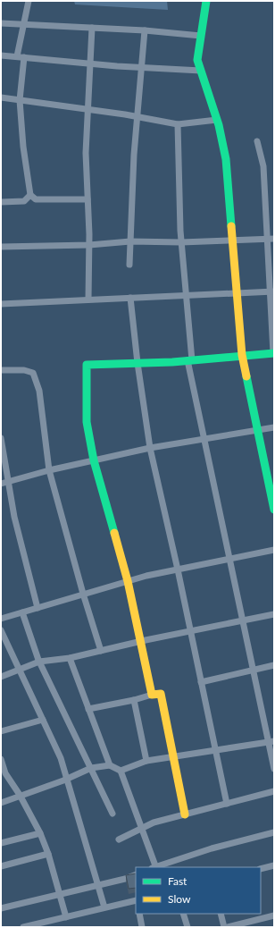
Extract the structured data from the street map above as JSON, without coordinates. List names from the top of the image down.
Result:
{
  "legend": ["Fast", "Slow"]
}
